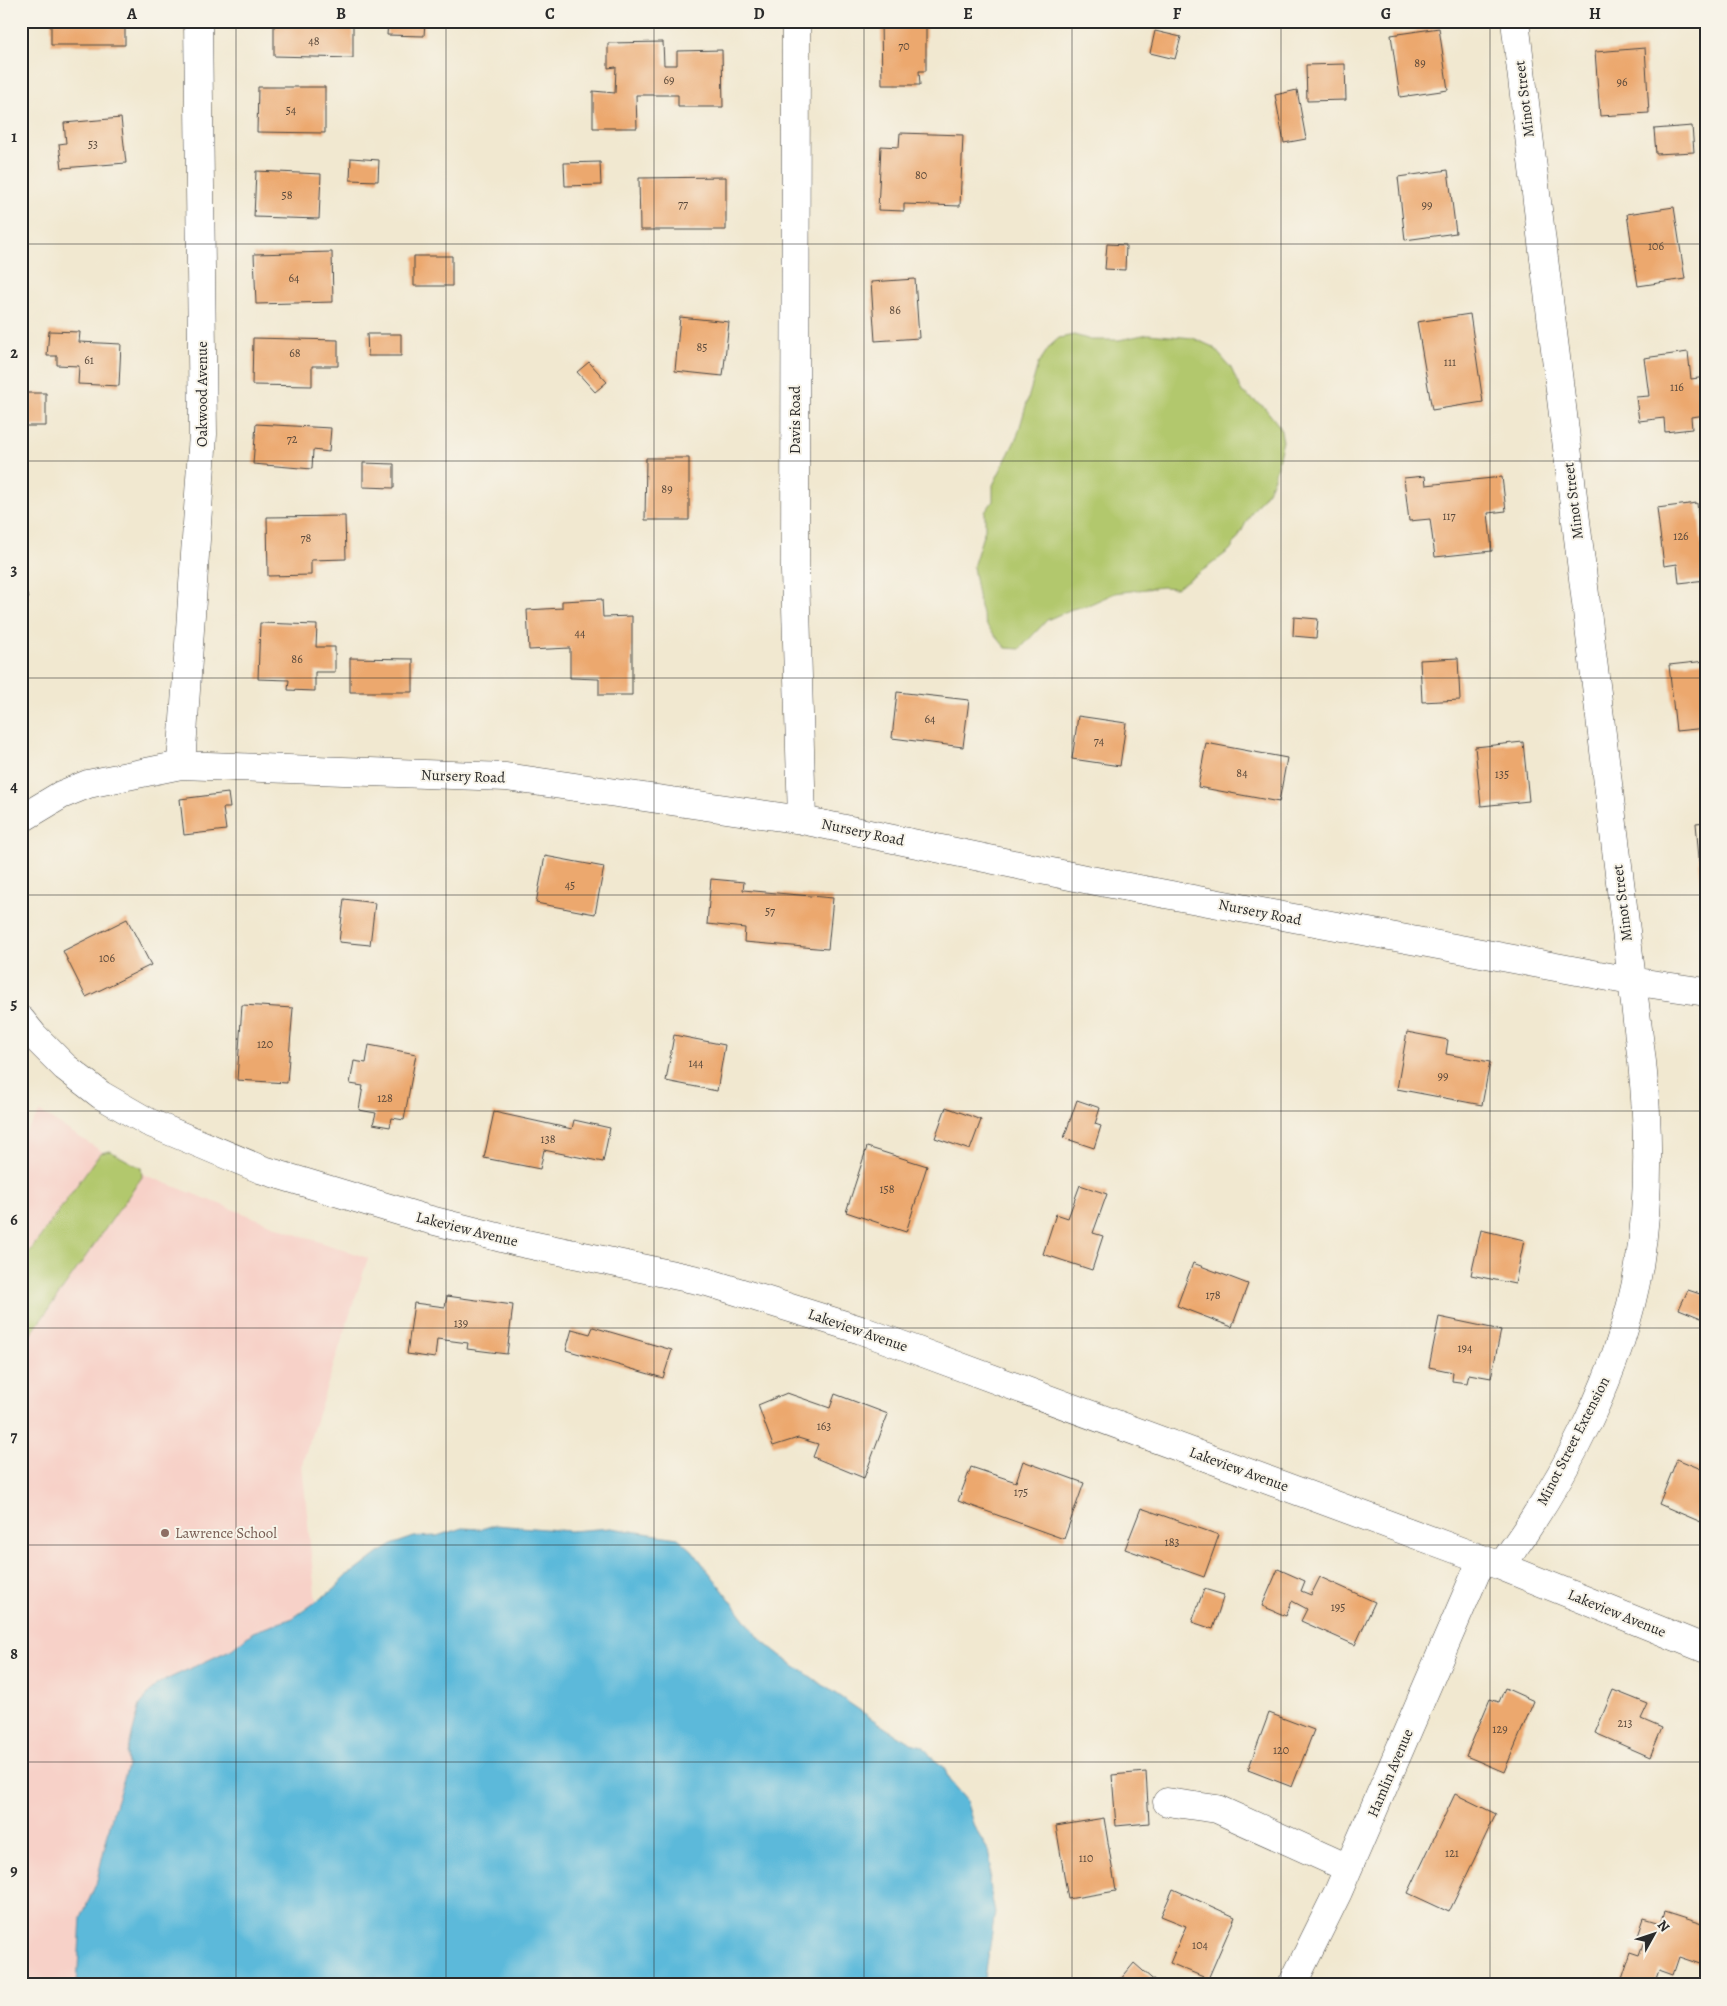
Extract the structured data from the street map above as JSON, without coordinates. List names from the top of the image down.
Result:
{
  "streets": {
    "street": [
      "Minot Street",
      "Oakwood Avenue",
      "Davis Road",
      "Nursery Road",
      "Lakeview Avenue",
      "Minot Street Extension",
      "Hamlin Avenue"
    ]
  },
  "crossings": [
    ["Minot Street", "Nursery Road"],
    ["Minot Street", "Minot Street Extension"],
    ["Oakwood Avenue", "Nursery Road"],
    ["Davis Road", "Nursery Road"],
    ["Nursery Road", "Minot Street Extension"],
    ["Lakeview Avenue", "Minot Street Extension"],
    ["Lakeview Avenue", "Hamlin Avenue"],
    ["Minot Street Extension", "Hamlin Avenue"]
  ],
  "places": ["Lawrence School"],
  "house_numbers": [
    "48",
    "70",
    "89",
    "69",
    "96",
    "54",
    "53",
    "80",
    "58",
    "77",
    "99",
    "106",
    "64",
    "86",
    "85",
    "68",
    "61",
    "111",
    "116",
    "72",
    "89",
    "117",
    "126",
    "78",
    "44",
    "86",
    "64",
    "74",
    "84",
    "135",
    "45",
    "57",
    "106",
    "120",
    "144",
    "99",
    "128",
    "138",
    "158",
    "178",
    "139",
    "194",
    "163",
    "175",
    "183",
    "195",
    "213",
    "129",
    "120",
    "121",
    "110",
    "104"
  ],
  "north": "top right",
  "grid": {
    "columns": [
      "A",
      "B",
      "C",
      "D",
      "E",
      "F",
      "G",
      "H"
    ],
    "rows": [
      "1",
      "2",
      "3",
      "4",
      "5",
      "6",
      "7",
      "8",
      "9"
    ]
  }
}
